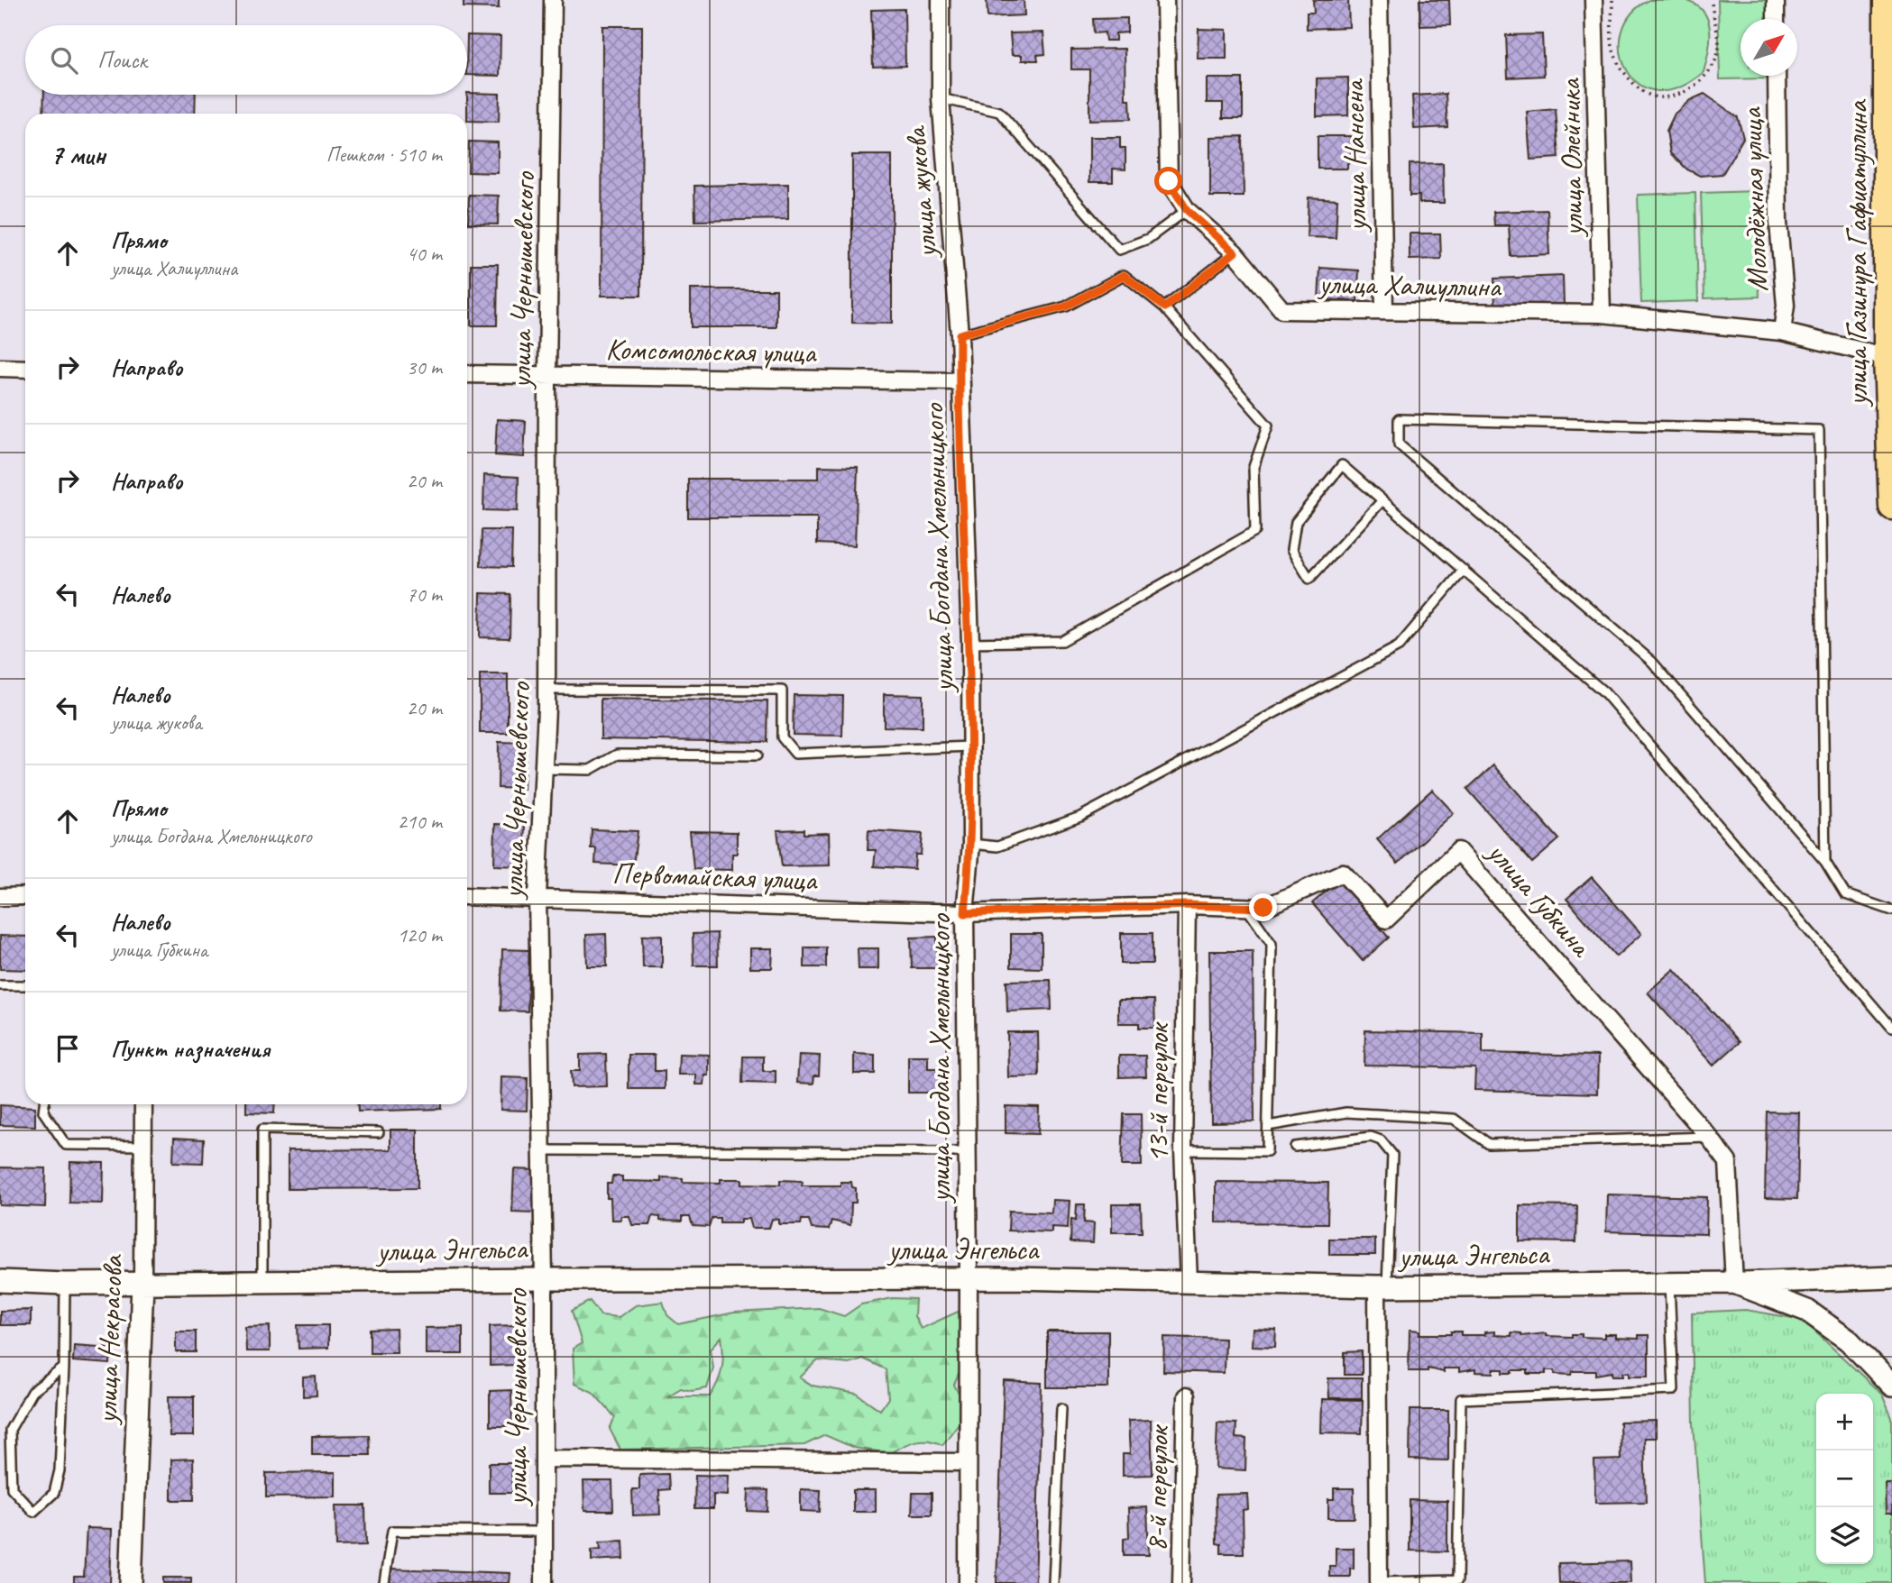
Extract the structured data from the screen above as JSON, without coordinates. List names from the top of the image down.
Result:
{
  "streets": {
    "main road": ["улица Газинура Гафиатуллина"],
    "street": [
      "улица Нансена",
      "улица Олейника",
      "улица жукова",
      "Молодёжная улица",
      "улица Чернышевского",
      "улица Халиуллина",
      "Комсомольская улица",
      "улица Богдана Хмельницкого",
      "Первомайская улица",
      "улица Губкина",
      "13-й переулок",
      "улица Энгельса",
      "улица Некрасова",
      "8-й переулок"
    ]
  },
  "crossings": [
    ["улица Нансена", "улица Халиуллина"],
    ["улица Олейника", "улица Халиуллина"],
    ["улица жукова", "Комсомольская улица"],
    ["улица жукова", "улица Богдана Хмельницкого"],
    ["Молодёжная улица", "улица Халиуллина"],
    ["улица Газинура Гафиатуллина", "улица Халиуллина"],
    ["улица Чернышевского", "Комсомольская улица"],
    ["улица Чернышевского", "Первомайская улица"],
    ["улица Чернышевского", "улица Энгельса"],
    ["Комсомольская улица", "улица Богдана Хмельницкого"],
    ["улица Богдана Хмельницкого", "Первомайская улица"],
    ["улица Богдана Хмельницкого", "улица Губкина"],
    ["улица Богдана Хмельницкого", "улица Энгельса"],
    ["Первомайская улица", "улица Губкина"],
    ["улица Губкина", "13-й переулок"],
    ["улица Губкина", "улица Энгельса"],
    ["13-й переулок", "улица Энгельса"],
    ["улица Энгельса", "улица Некрасова"]
  ],
  "north": "top right",
  "page": {
    "search": "Поиск",
    "heading": ["7 мин", "Пешком · 510 m"],
    "list": [
      ["Прямо", "улица Халиуллина", "40 m"],
      ["Направо", "30 m"],
      ["Направо", "20 m"],
      ["Налево", "70 m"],
      ["Налево", "улица жукова", "20 m"],
      ["Прямо", "улица Богдана Хмельницкого", "210 m"],
      ["Налево", "улица Губкина", "120 m"],
      "Пункт назначения"
    ],
    "map_buttons": ["+", "−"]
  }
}
